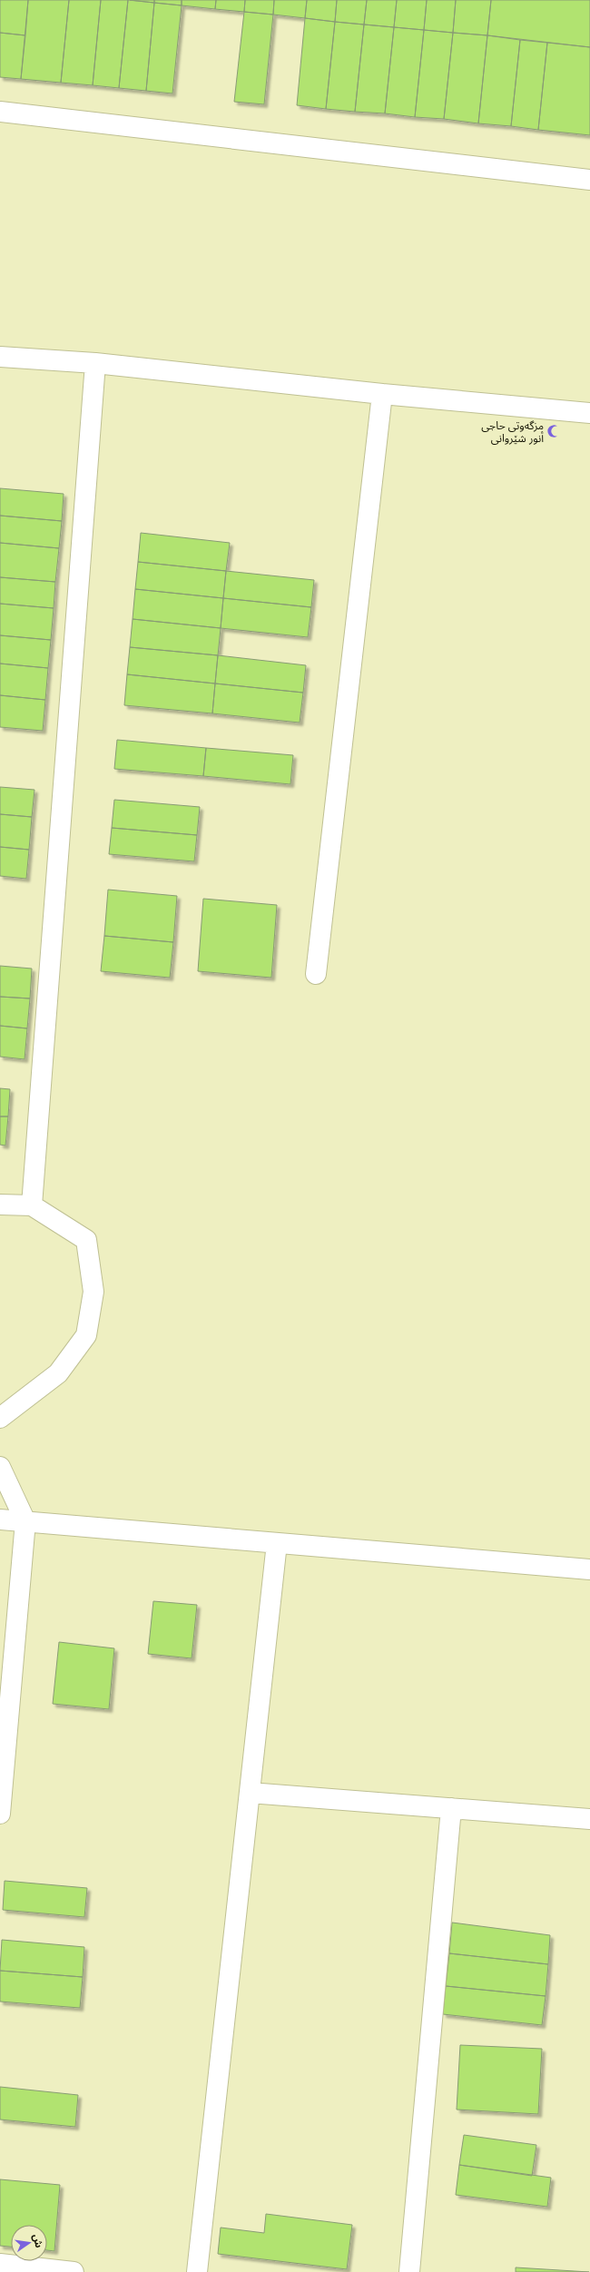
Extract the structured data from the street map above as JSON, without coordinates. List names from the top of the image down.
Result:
{
  "places": {
    "mosque": ["مزگەوتی حاجی أنور شێروانی"]
  },
  "north": "right"
}
